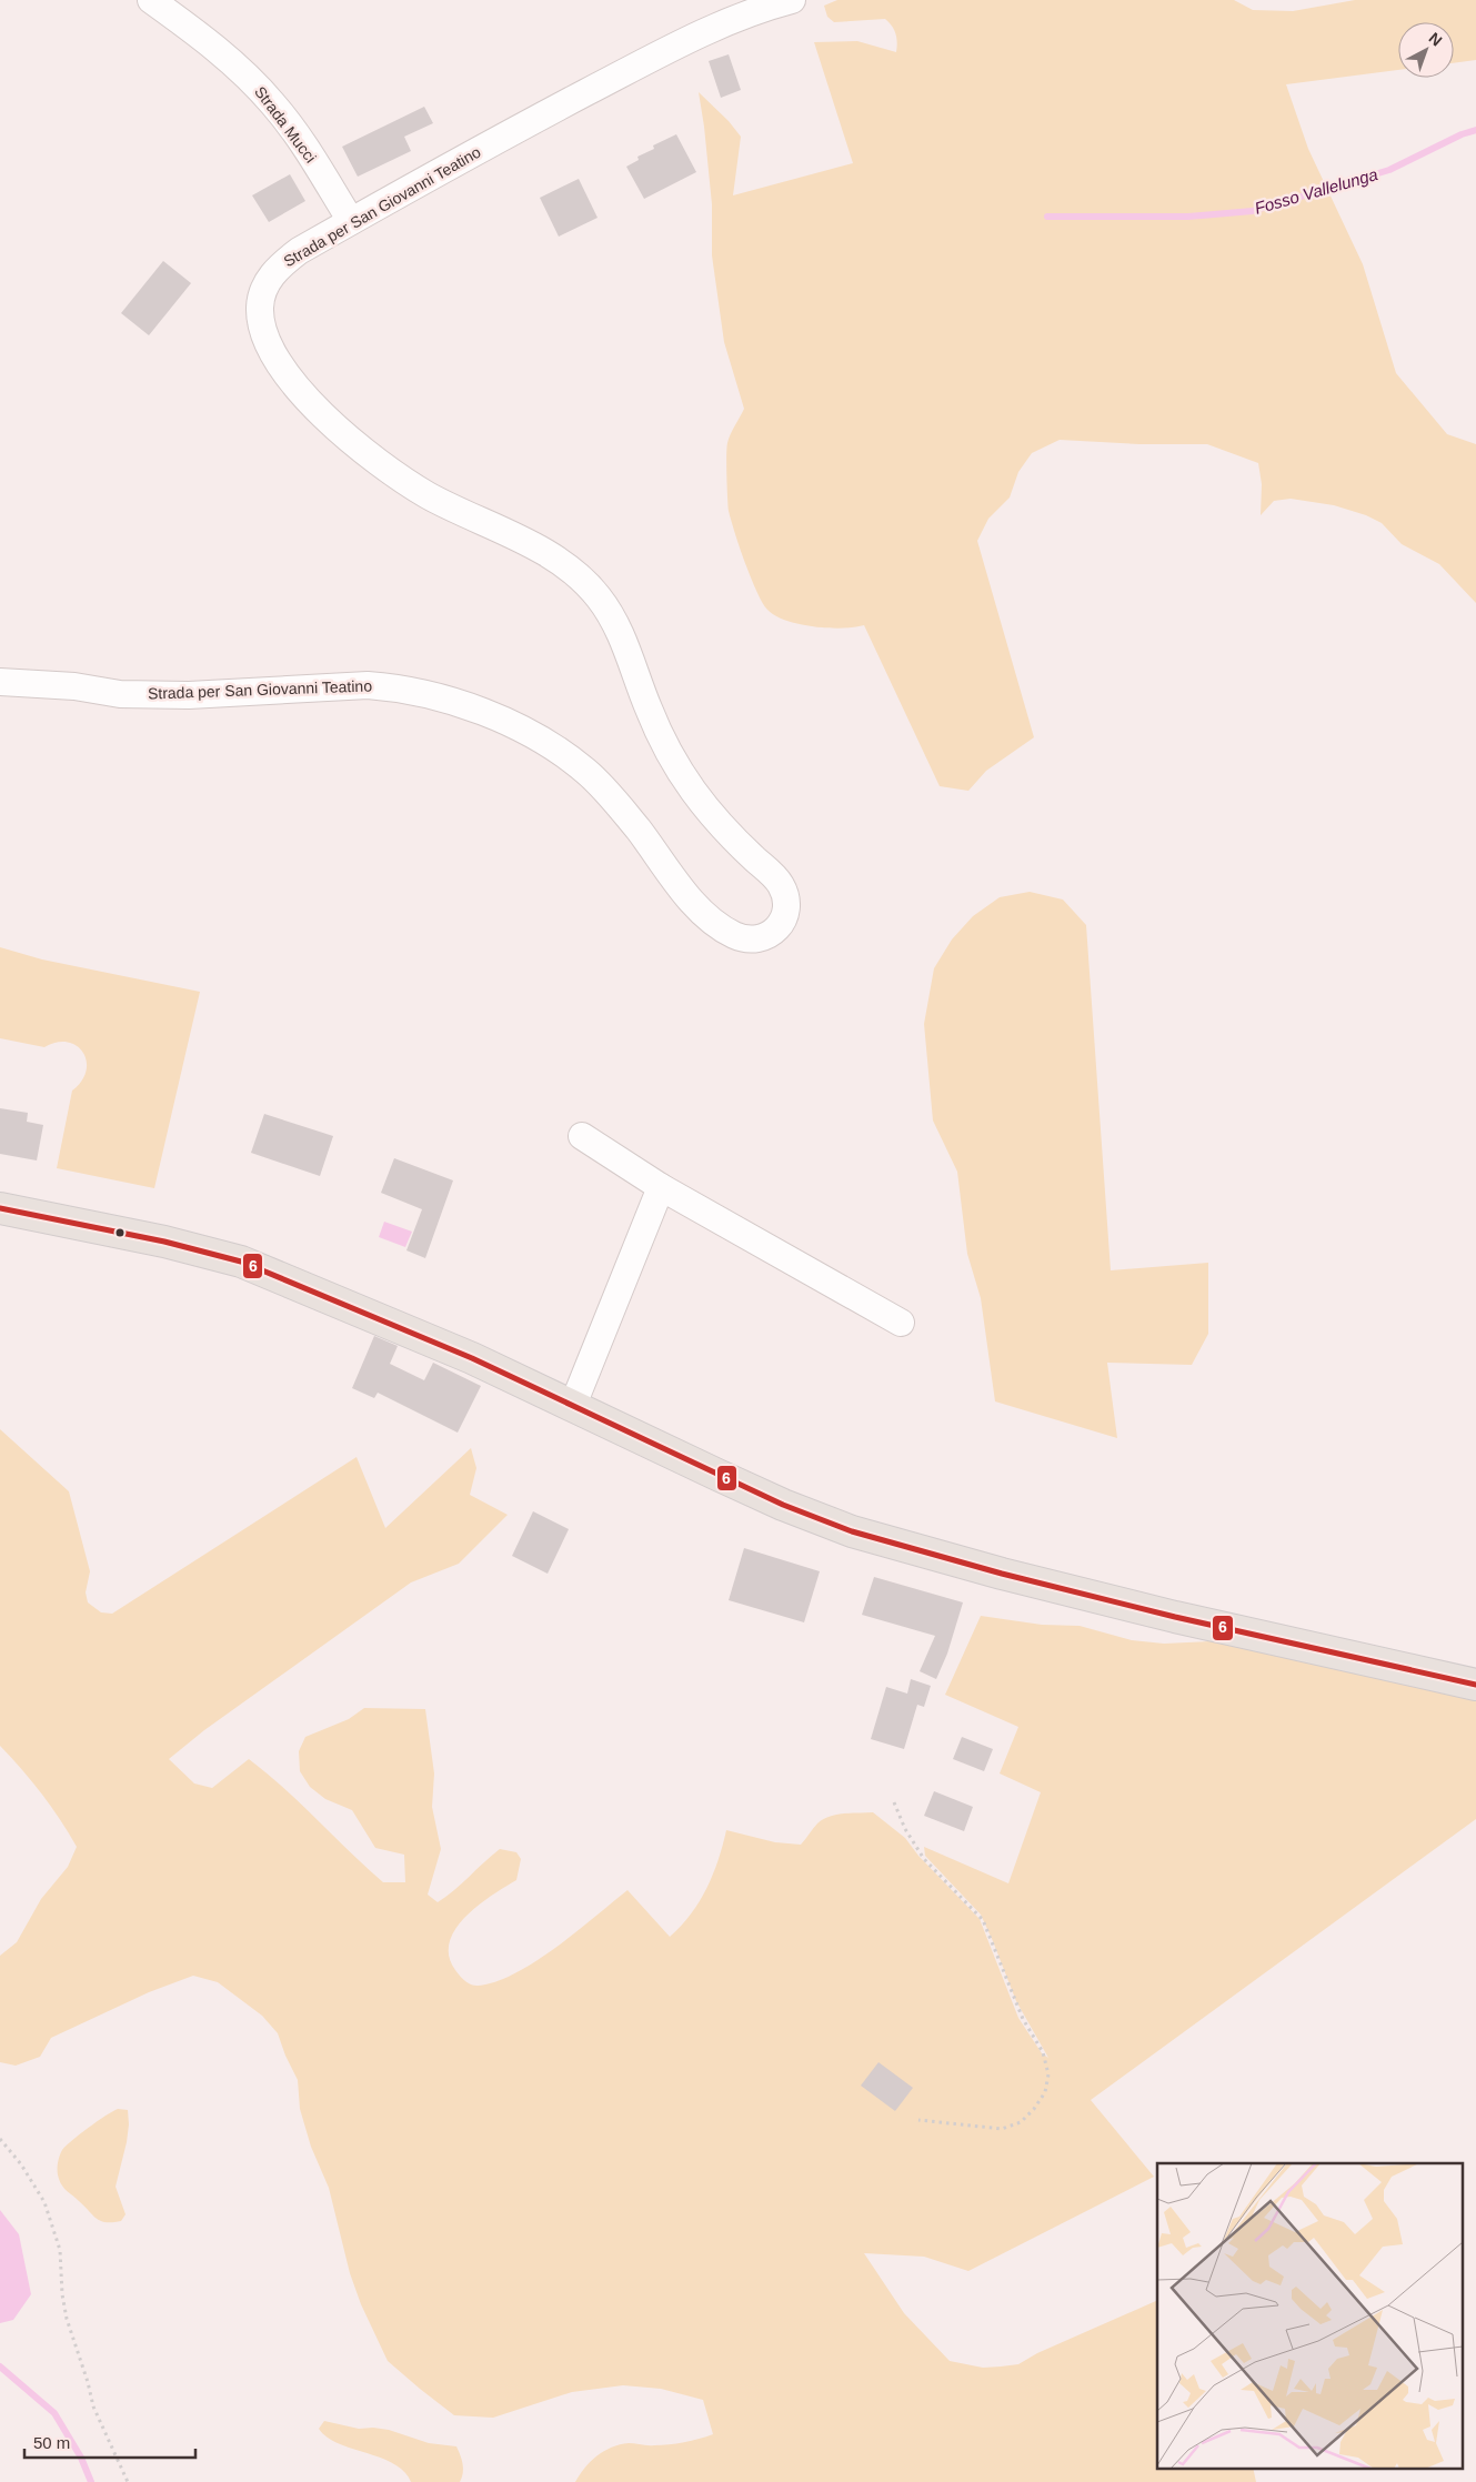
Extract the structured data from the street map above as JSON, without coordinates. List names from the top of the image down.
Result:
{
  "streets": {
    "street": ["Strada Mucci", "Strada per San Giovanni Teatino"]
  },
  "crossings": [
    ["Strada Mucci", "Strada per San Giovanni Teatino"]
  ],
  "water": ["Fosso Vallelunga"],
  "lines": ["transit line 6"],
  "scale_bar": "50 m",
  "north": "top right"
}
